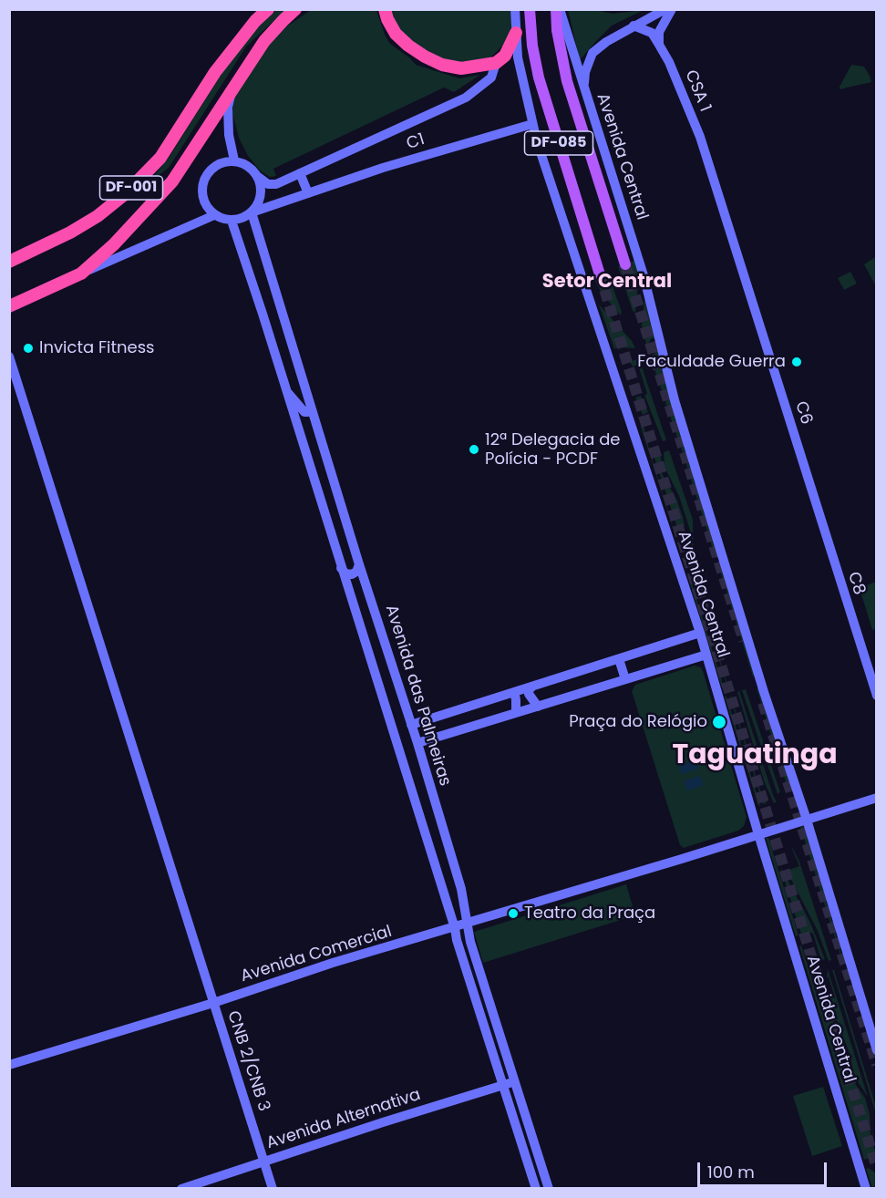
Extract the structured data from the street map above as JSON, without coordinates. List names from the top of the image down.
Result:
{
  "streets": {
    "highway": ["DF-001"],
    "main road": [
      "CSA 1",
      "C1",
      "DF-085",
      "Avenida Central",
      "C6",
      "C8",
      "Avenida das Palmeiras",
      "Avenida Comercial",
      "CNB 2/CNB 3",
      "Avenida Alternativa"
    ]
  },
  "crossings": [
    ["CSA 1", "C6"],
    ["C1", "Avenida Central"],
    ["C1", "Avenida das Palmeiras"],
    ["DF-085", "Avenida Central"],
    ["Avenida Central", "Avenida Comercial"],
    ["C6", "C8"],
    ["Avenida das Palmeiras", "Avenida Comercial"],
    ["Avenida das Palmeiras", "Avenida Alternativa"],
    ["Avenida Comercial", "CNB 2/CNB 3"],
    ["CNB 2/CNB 3", "Avenida Alternativa"]
  ],
  "districts": ["Setor Central", "Taguatinga"],
  "places": [
    "Invicta Fitness",
    "Faculdade Guerra",
    "12ª Delegacia de Polícia - PCDF",
    "Praça do Relógio",
    "Teatro da Praça"
  ],
  "scale_bar": "100 m"
}
